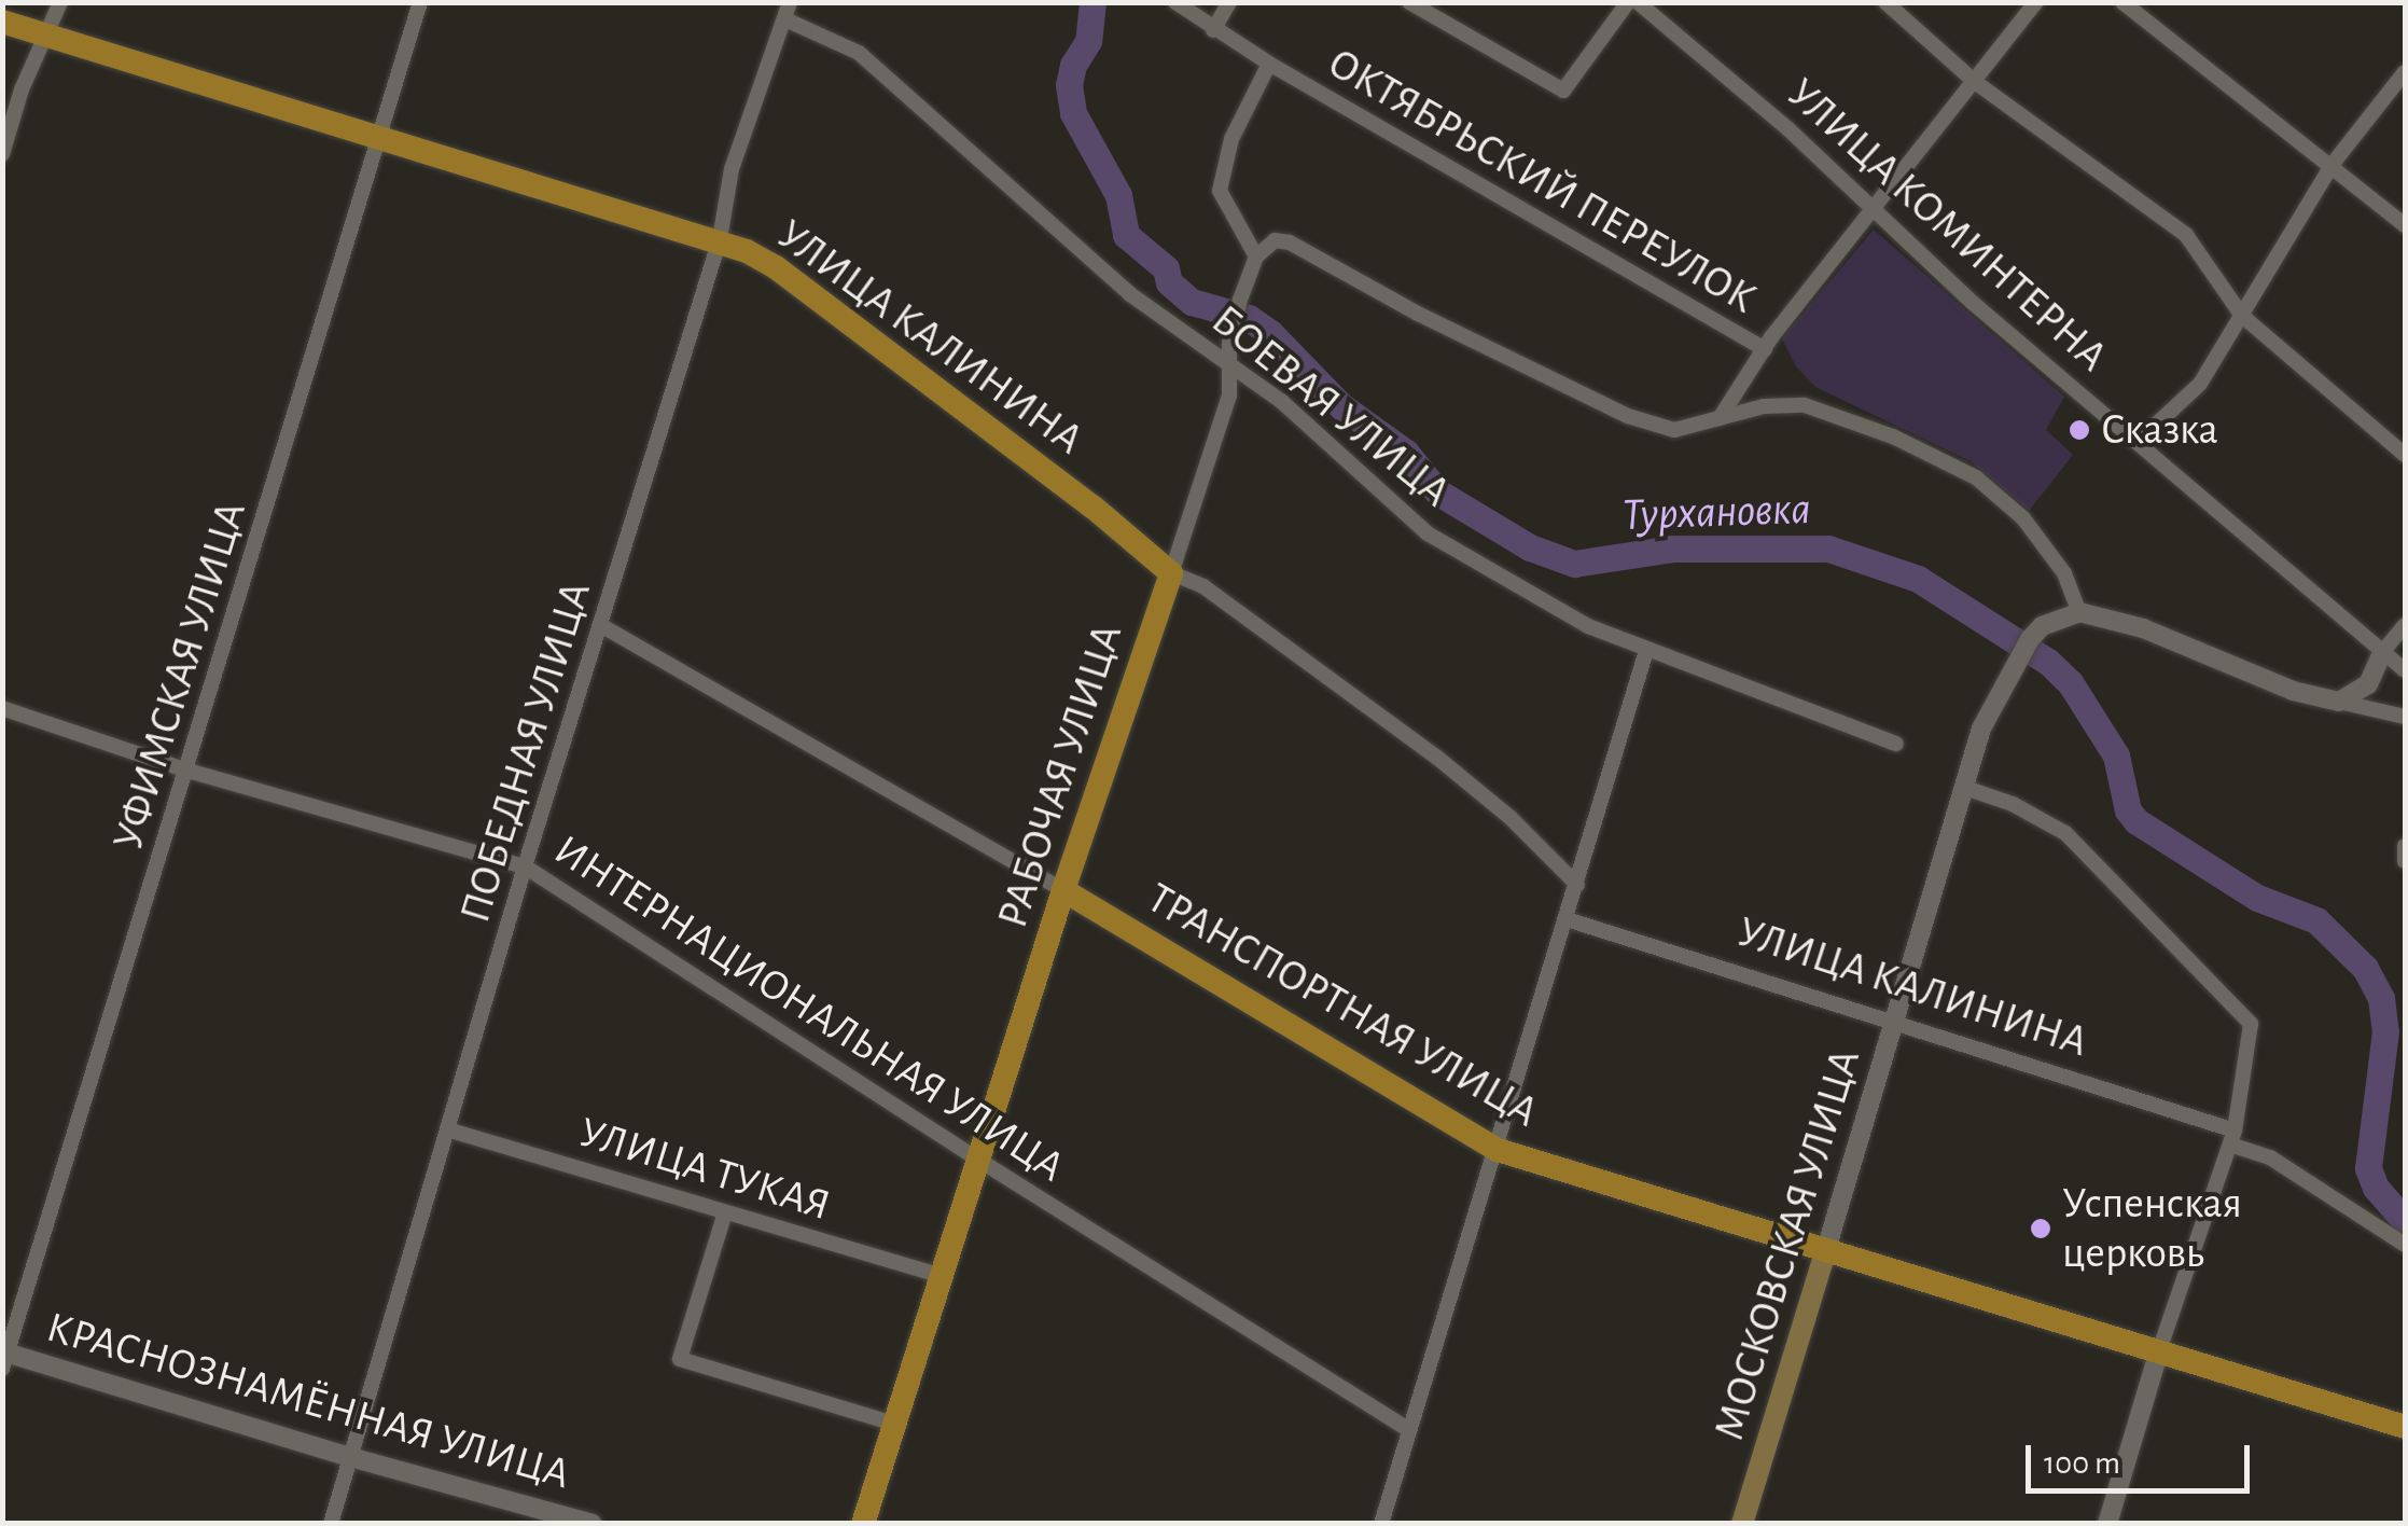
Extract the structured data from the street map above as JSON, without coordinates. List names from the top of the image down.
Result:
{
  "streets": {
    "main road": [
      "УЛИЦА КАЛИНИНА",
      "РАБОЧАЯ УЛИЦА",
      "ТРАНСПОРТНАЯ УЛИЦА",
      "МОСКОВСКАЯ УЛИЦА"
    ],
    "street": [
      "ОКТЯБРЬСКИЙ ПЕРЕУЛОК",
      "УЛИЦА КОМИНТЕРНА",
      "БОЕВАЯ УЛИЦА",
      "УФИМСКАЯ УЛИЦА",
      "ПОБЕДНАЯ УЛИЦА",
      "ИНТЕРНАЦИОНАЛЬНАЯ УЛИЦА",
      "УЛИЦА ТУКАЯ",
      "КРАСНОЗНАМЁННАЯ УЛИЦА"
    ]
  },
  "crossings": [
    ["УЛИЦА КАЛИНИНА", "УФИМСКАЯ УЛИЦА"],
    ["УЛИЦА КАЛИНИНА", "ПОБЕДНАЯ УЛИЦА"],
    ["УЛИЦА КАЛИНИНА", "РАБОЧАЯ УЛИЦА"],
    ["УЛИЦА КАЛИНИНА", "МОСКОВСКАЯ УЛИЦА"],
    ["БОЕВАЯ УЛИЦА", "ПОБЕДНАЯ УЛИЦА"],
    ["БОЕВАЯ УЛИЦА", "РАБОЧАЯ УЛИЦА"],
    ["УФИМСКАЯ УЛИЦА", "ИНТЕРНАЦИОНАЛЬНАЯ УЛИЦА"],
    ["УФИМСКАЯ УЛИЦА", "КРАСНОЗНАМЁННАЯ УЛИЦА"],
    ["ПОБЕДНАЯ УЛИЦА", "ТРАНСПОРТНАЯ УЛИЦА"],
    ["ПОБЕДНАЯ УЛИЦА", "ИНТЕРНАЦИОНАЛЬНАЯ УЛИЦА"],
    ["ПОБЕДНАЯ УЛИЦА", "УЛИЦА ТУКАЯ"],
    ["ПОБЕДНАЯ УЛИЦА", "КРАСНОЗНАМЁННАЯ УЛИЦА"],
    ["РАБОЧАЯ УЛИЦА", "ТРАНСПОРТНАЯ УЛИЦА"],
    ["РАБОЧАЯ УЛИЦА", "ИНТЕРНАЦИОНАЛЬНАЯ УЛИЦА"],
    ["РАБОЧАЯ УЛИЦА", "УЛИЦА ТУКАЯ"],
    ["ТРАНСПОРТНАЯ УЛИЦА", "МОСКОВСКАЯ УЛИЦА"]
  ],
  "water": ["Турхановка"],
  "places": ["Сказка", "Успенская церковь"],
  "scale_bar": "100 m"
}
